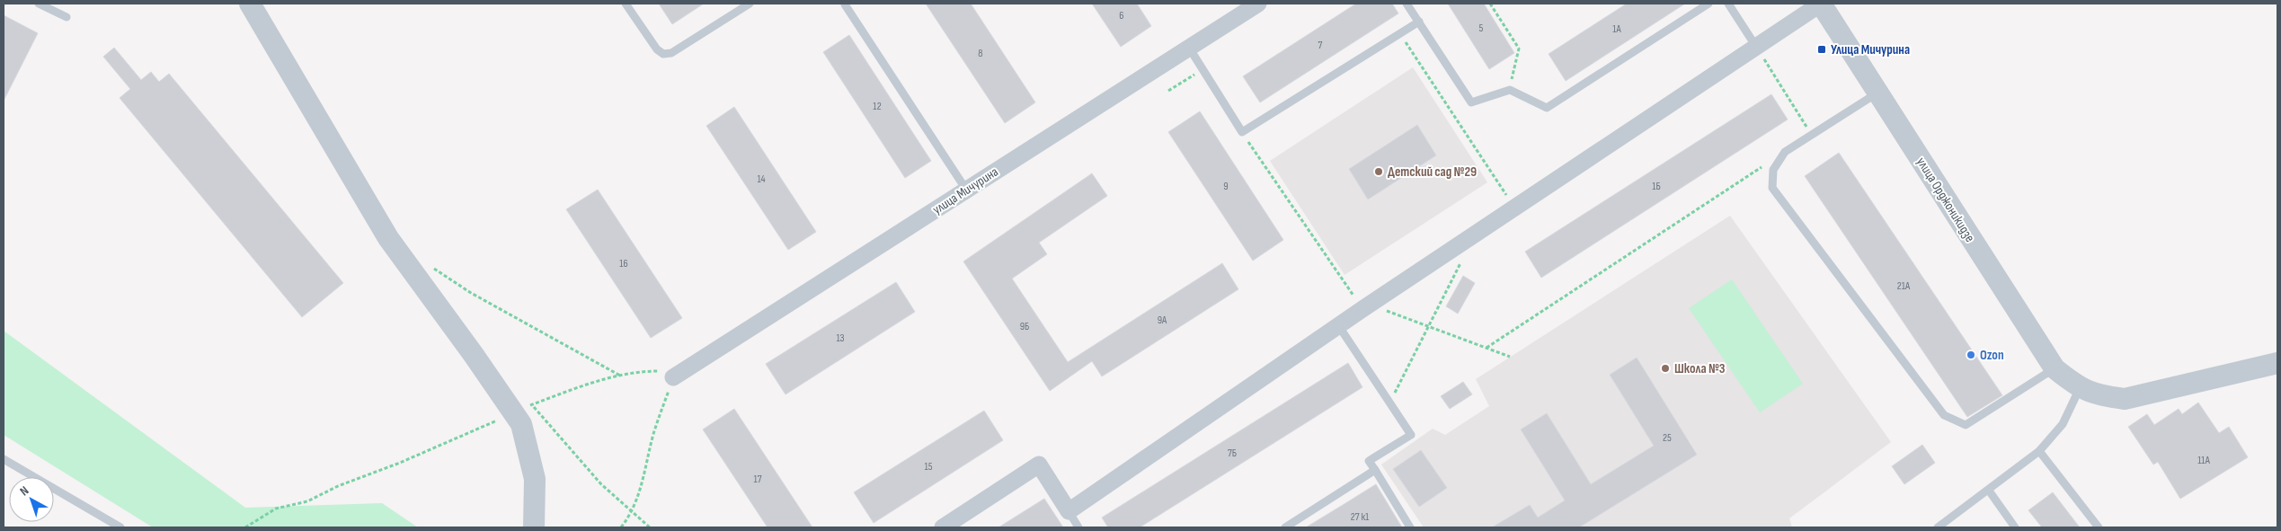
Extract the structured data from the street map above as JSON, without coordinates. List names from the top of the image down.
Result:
{
  "streets": {
    "street": ["улица Мичурина", "улица Орджоникидзе"]
  },
  "places": {
    "transit": ["Улица Мичурина"],
    "other": ["Детский сад №29", "Ozon", "Школа №3"]
  },
  "house_numbers": [
    "6",
    "5",
    "1А",
    "7",
    "8",
    "12",
    "14",
    "9",
    "1Б",
    "16",
    "21А",
    "9А",
    "9Б",
    "13",
    "25",
    "7Б",
    "11А",
    "15",
    "17",
    "27 к1"
  ],
  "north": "top left"
}
